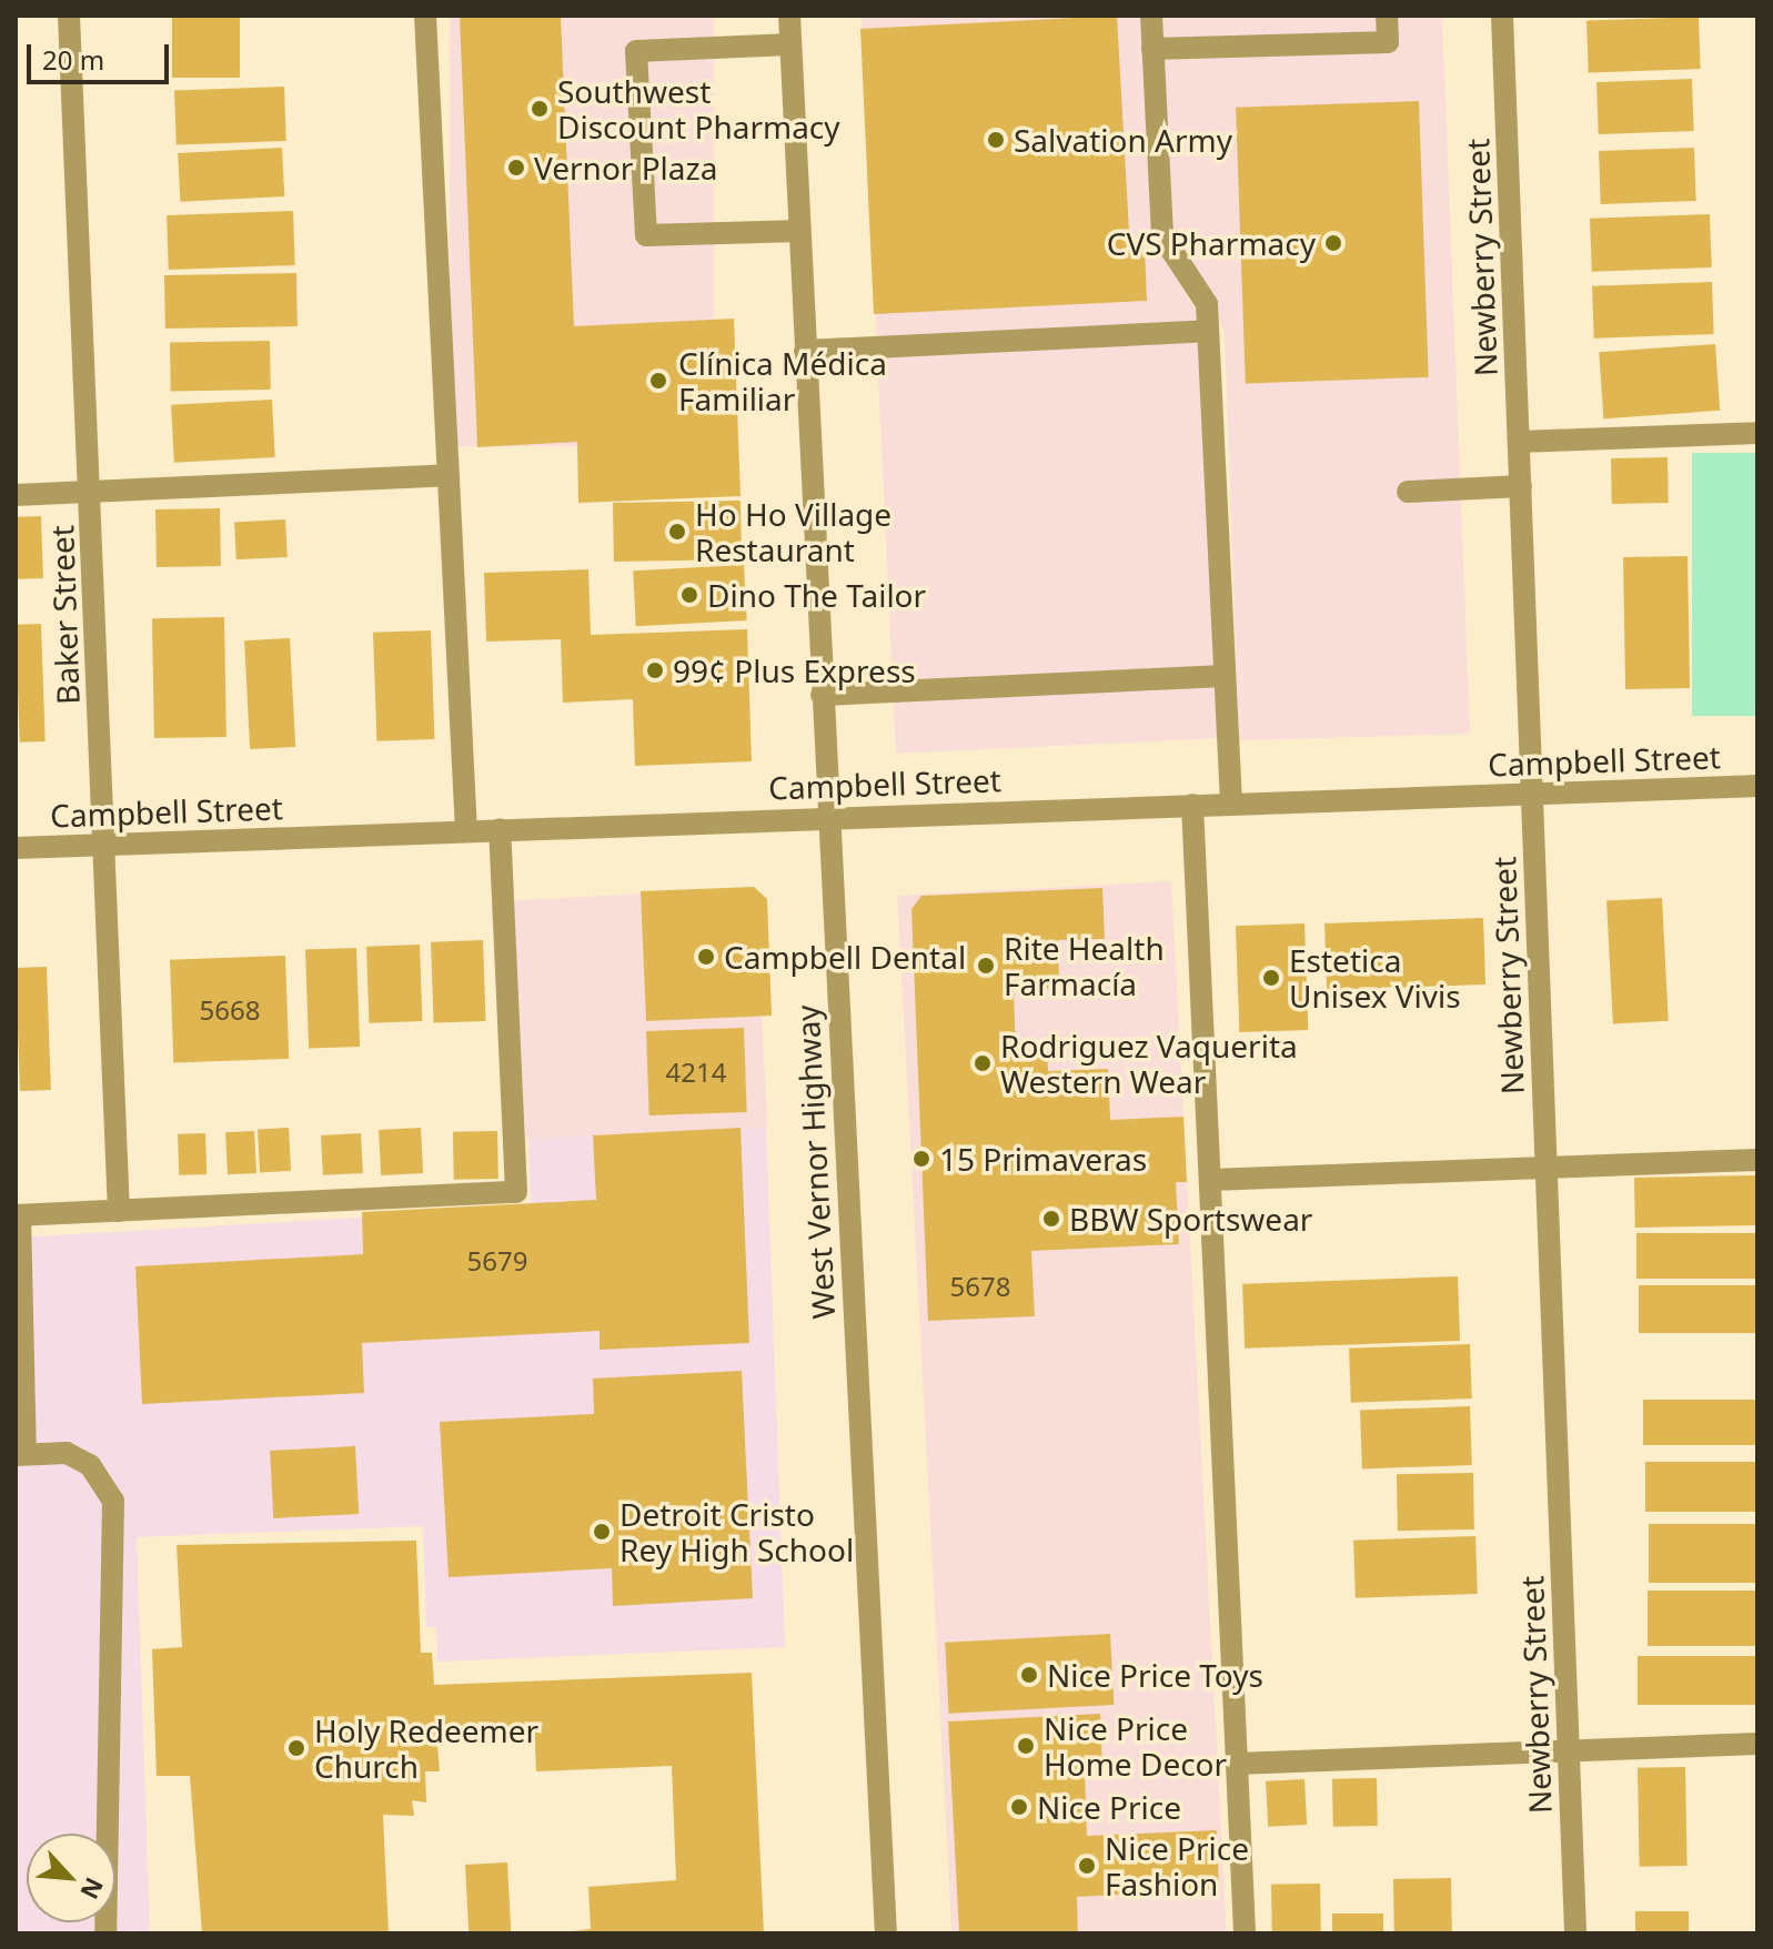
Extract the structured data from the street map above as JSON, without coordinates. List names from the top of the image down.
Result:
{
  "streets": {
    "street": [
      "Newberry Street",
      "Baker Street",
      "Campbell Street",
      "West Vernor Highway"
    ]
  },
  "crossings": [
    ["Newberry Street", "Campbell Street"],
    ["Baker Street", "Campbell Street"],
    ["Campbell Street", "West Vernor Highway"]
  ],
  "places": [
    "Southwest Discount Pharmacy",
    "Salvation Army",
    "Vernor Plaza",
    "CVS Pharmacy",
    "Clínica Médica Familiar",
    "Ho Ho Village Restaurant",
    "Dino The Tailor",
    "99¢ Plus Express",
    "Campbell Dental",
    "Rite Health Farmacía",
    "Estetica Unisex Vivis",
    "Rodriguez Vaquerita Western Wear",
    "15 Primaveras",
    "BBW Sportswear",
    "Detroit Cristo Rey High School",
    "Nice Price Toys",
    "Nice Price Home Decor",
    "Holy Redeemer Church",
    "Nice Price",
    "Nice Price Fashion"
  ],
  "house_numbers": [
    "5668",
    "4214",
    "5679",
    "5678"
  ],
  "scale_bar": "20 m",
  "north": "bottom right"
}
